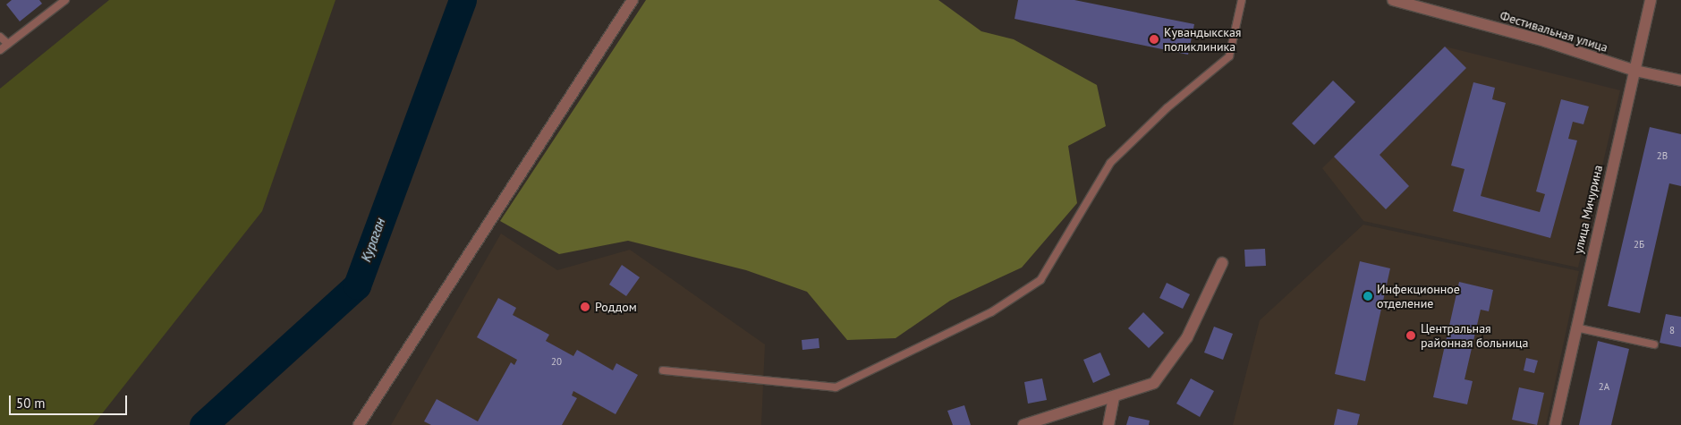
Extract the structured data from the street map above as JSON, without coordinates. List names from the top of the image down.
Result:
{
  "streets": {
    "street": ["Фестивальная улица", "улица Мичурина"]
  },
  "crossings": [
    ["Фестивальная улица", "улица Мичурина"]
  ],
  "water": ["Кураган"],
  "places": [
    "Кувандыкская поликлиника",
    "Инфекционное отделение",
    "Роддом",
    "Центральная районная больница"
  ],
  "house_numbers": [
    "2В",
    "2Б",
    "8",
    "20",
    "2А"
  ],
  "scale_bar": "50 m"
}
